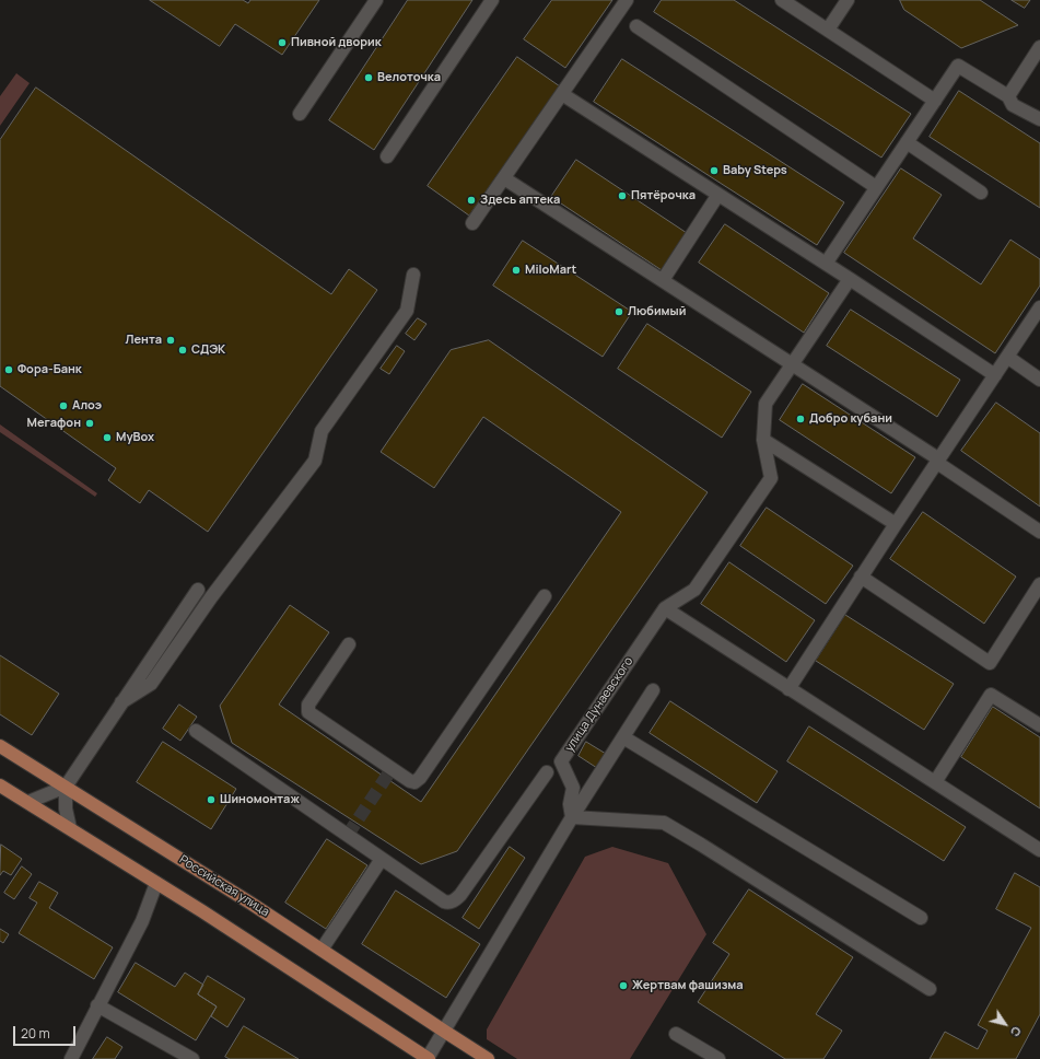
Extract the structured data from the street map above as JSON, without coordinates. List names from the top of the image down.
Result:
{
  "streets": {
    "main road": ["Российская улица"],
    "street": ["улица Дунаевского"]
  },
  "places": [
    "Пивной дворик",
    "Велоточка",
    "Baby Steps",
    "Пятёрочка",
    "Здесь аптека",
    "MiloMart",
    "Любимый",
    "Лента",
    "СДЭК",
    "Фора-Банк",
    "Алоэ",
    "Добро кубани",
    "Мегафон",
    "MyBox",
    "Шиномонтаж",
    "Жертвам фашизма"
  ],
  "scale_bar": "20 m",
  "north": "bottom right"
}
